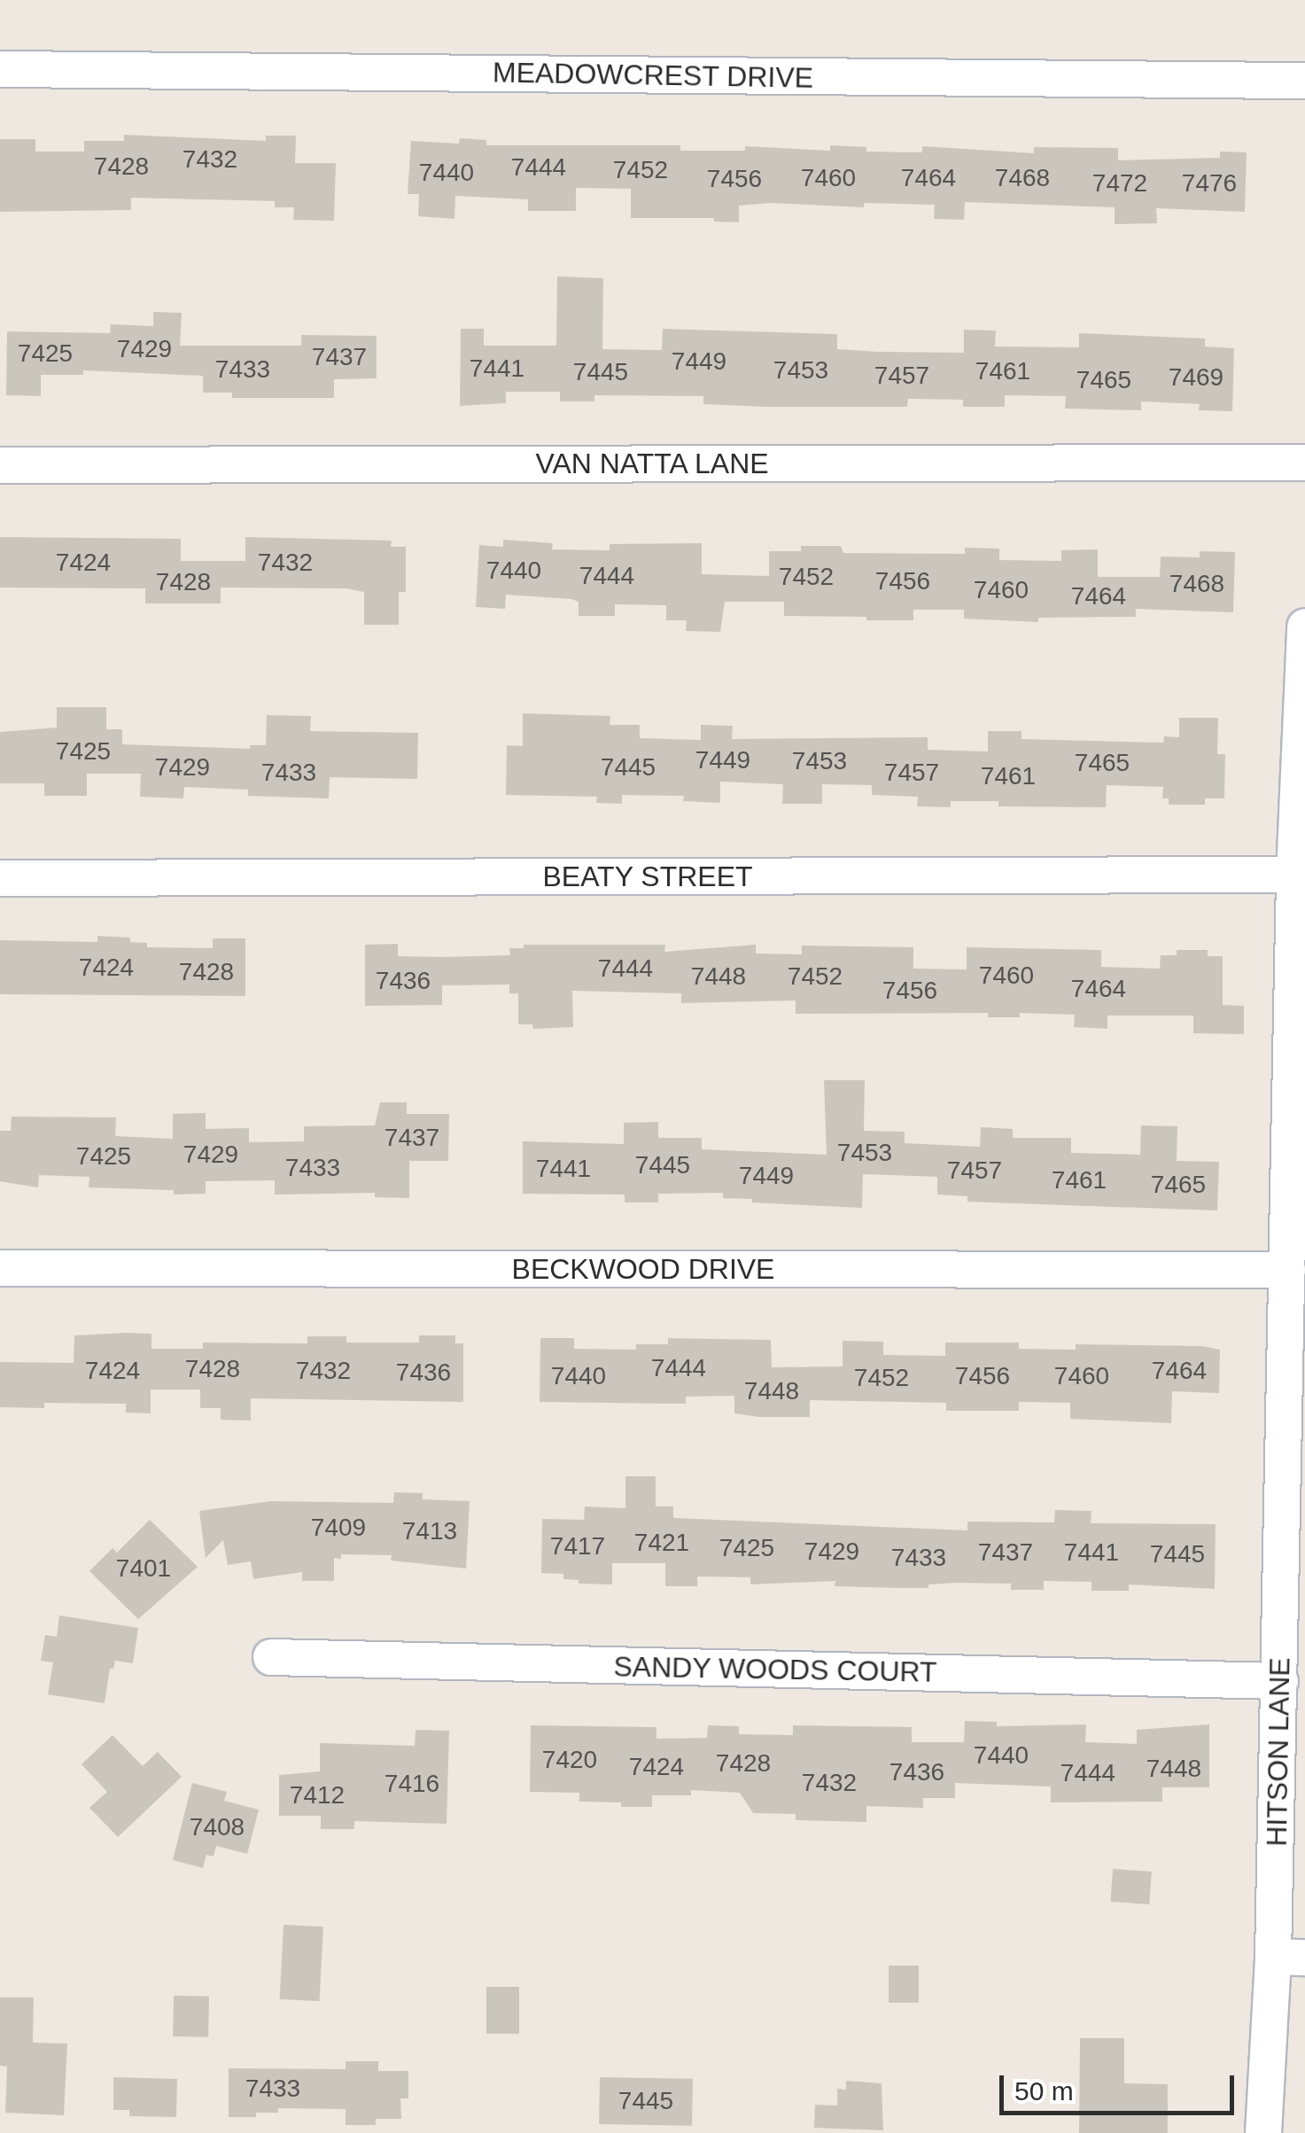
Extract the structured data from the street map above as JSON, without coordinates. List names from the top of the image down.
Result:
{
  "streets": {
    "street": [
      "MEADOWCREST DRIVE",
      "VAN NATTA LANE",
      "BEATY STREET",
      "BECKWOOD DRIVE",
      "SANDY WOODS COURT",
      "HITSON LANE"
    ]
  },
  "crossings": [
    ["BEATY STREET", "HITSON LANE"],
    ["BECKWOOD DRIVE", "HITSON LANE"],
    ["SANDY WOODS COURT", "HITSON LANE"]
  ],
  "house_numbers": [
    "7432",
    "7428",
    "7444",
    "7452",
    "7440",
    "7460",
    "7464",
    "7468",
    "7456",
    "7472",
    "7476",
    "7429",
    "7425",
    "7437",
    "7449",
    "7441",
    "7433",
    "7453",
    "7461",
    "7445",
    "7457",
    "7469",
    "7465",
    "7424",
    "7432",
    "7440",
    "7444",
    "7452",
    "7456",
    "7428",
    "7468",
    "7460",
    "7464",
    "7425",
    "7449",
    "7453",
    "7465",
    "7429",
    "7445",
    "7433",
    "7457",
    "7461",
    "7424",
    "7444",
    "7428",
    "7460",
    "7448",
    "7452",
    "7436",
    "7464",
    "7456",
    "7437",
    "7453",
    "7429",
    "7425",
    "7445",
    "7433",
    "7441",
    "7457",
    "7449",
    "7461",
    "7465",
    "7444",
    "7428",
    "7424",
    "7432",
    "7464",
    "7436",
    "7440",
    "7456",
    "7460",
    "7452",
    "7448",
    "7409",
    "7413",
    "7421",
    "7417",
    "7425",
    "7429",
    "7437",
    "7441",
    "7445",
    "7433",
    "7401",
    "7440",
    "7420",
    "7428",
    "7424",
    "7448",
    "7436",
    "7444",
    "7432",
    "7416",
    "7412",
    "7408",
    "7433",
    "7445"
  ],
  "scale_bar": "50 m"
}
